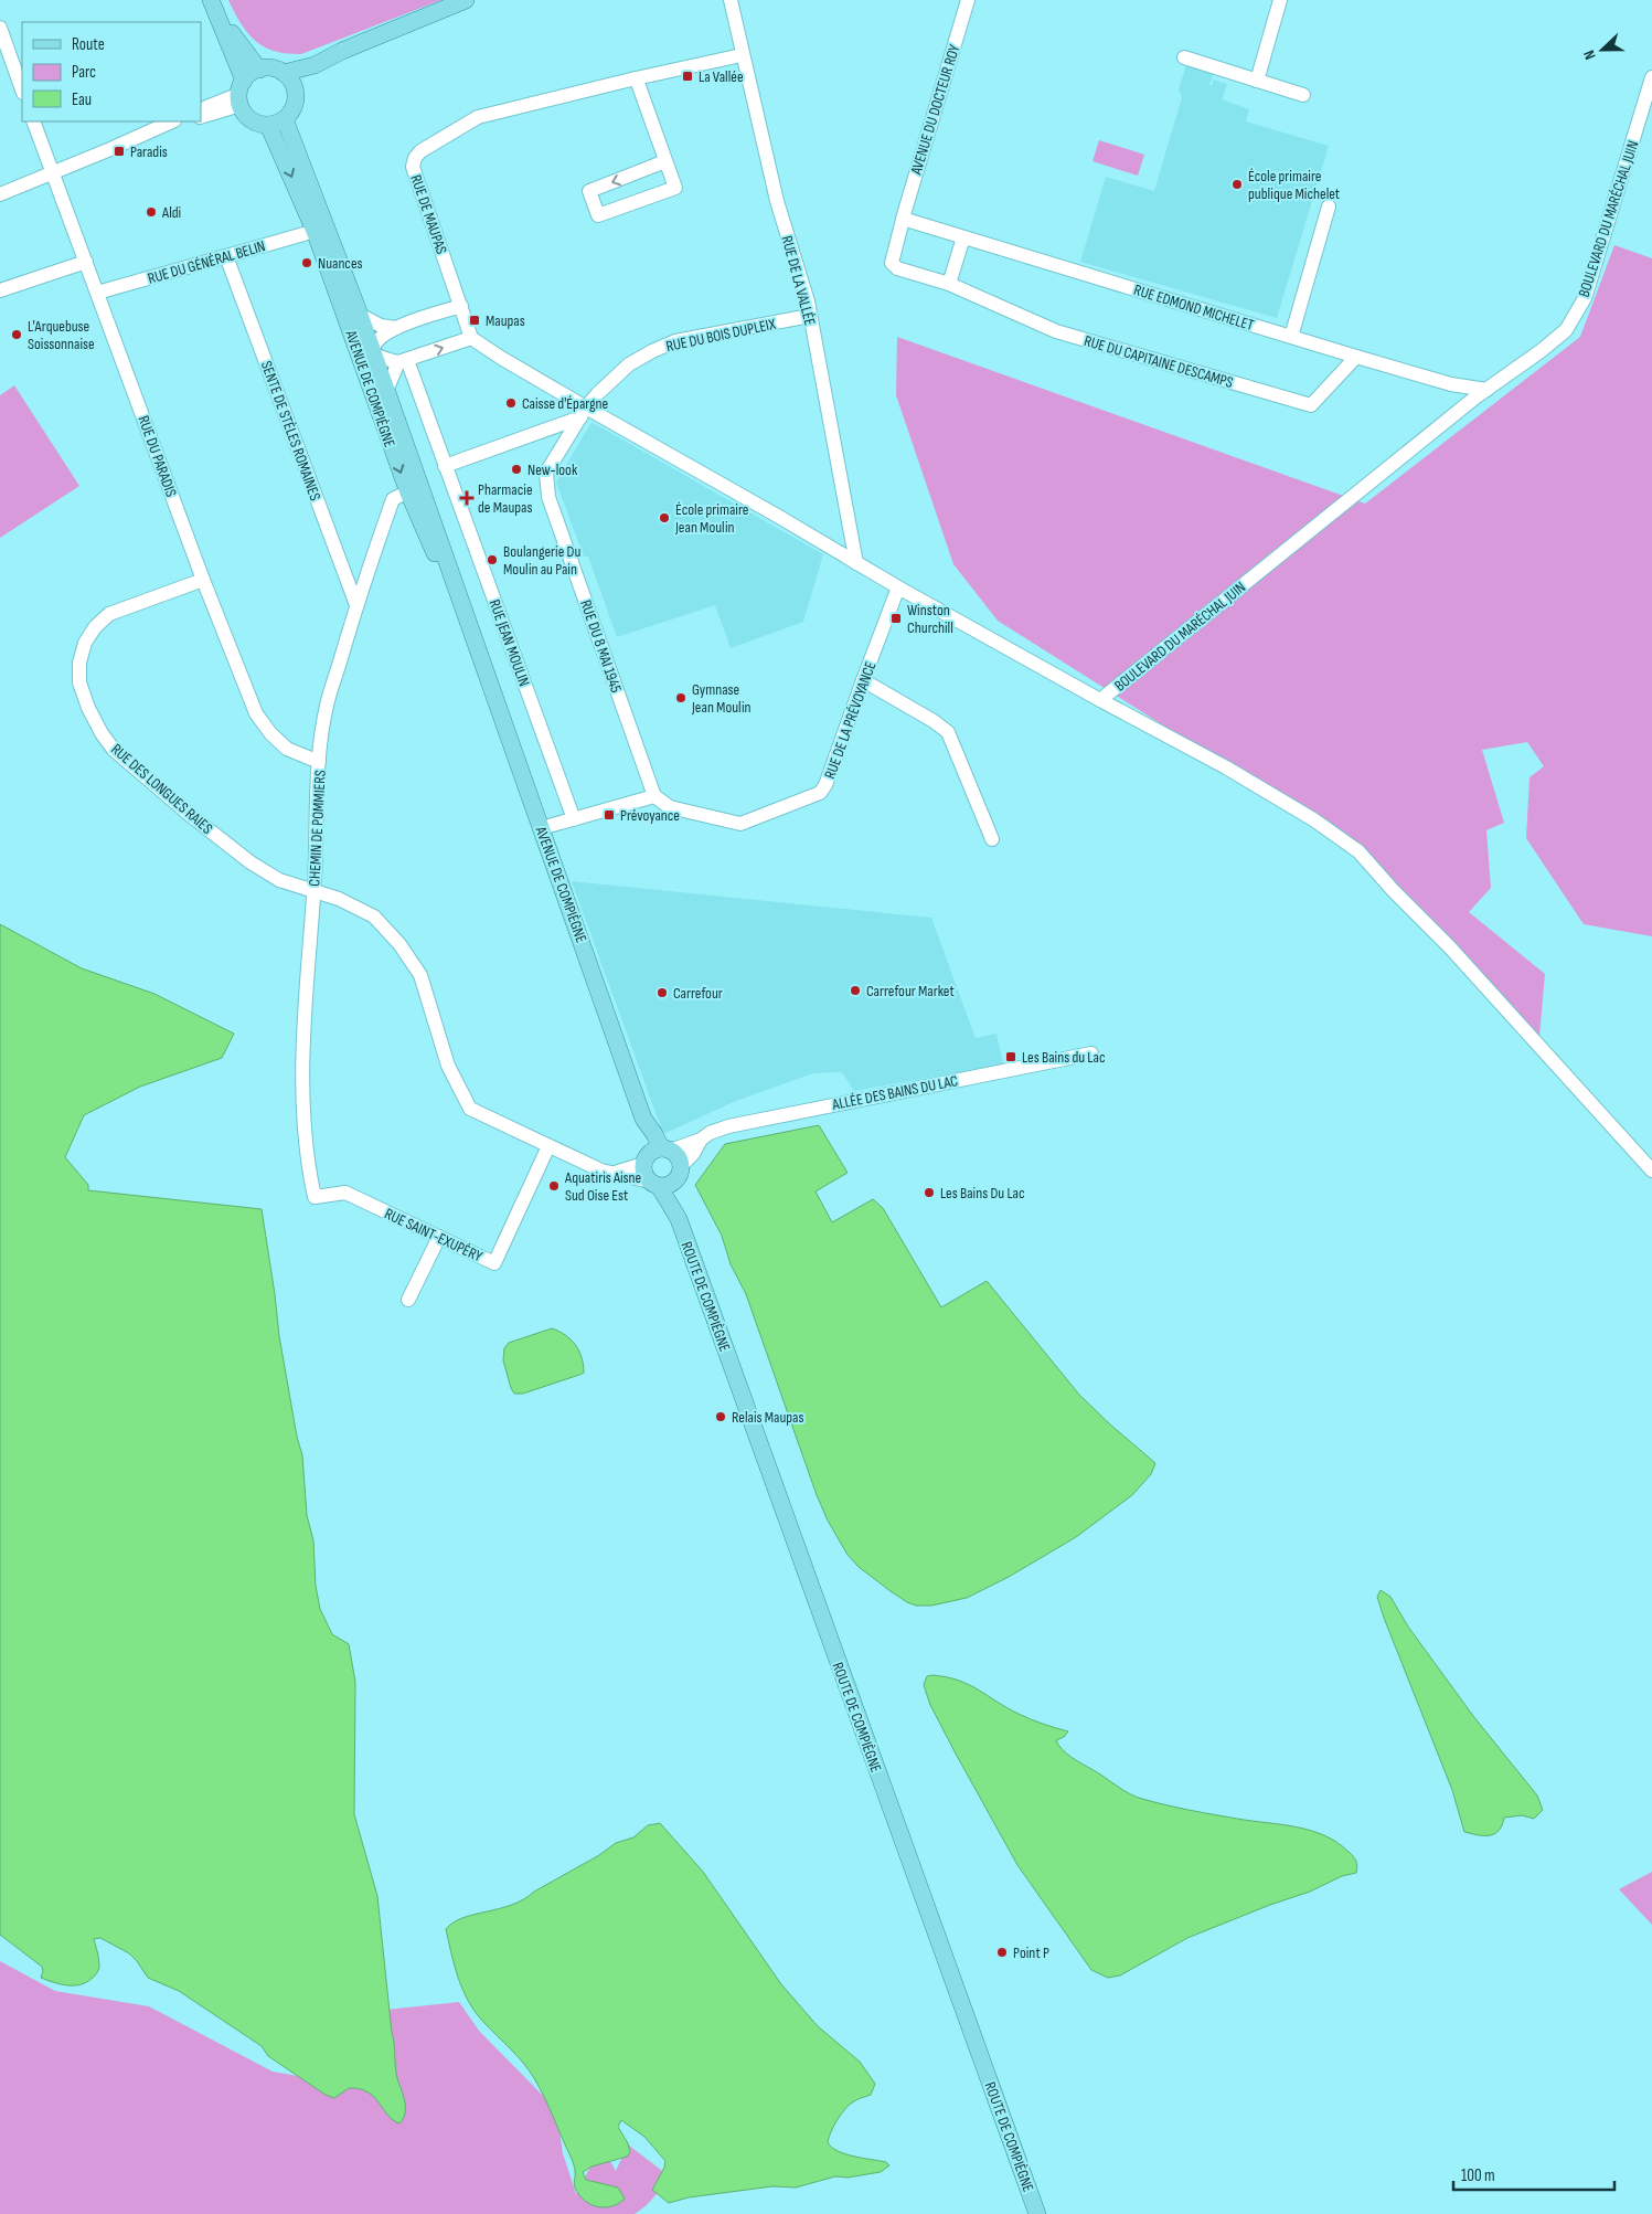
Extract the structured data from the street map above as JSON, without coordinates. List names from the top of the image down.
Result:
{
  "streets": {
    "main road": ["AVENUE DE COMPIÈGNE", "ROUTE DE COMPIÈGNE"],
    "street": [
      "AVENUE DU DOCTEUR ROY",
      "RUE DE MAUPAS",
      "BOULEVARD DU MARÉCHAL JUIN",
      "RUE DU GÉNÉRAL BELIN",
      "RUE DE LA VALLÉE",
      "RUE EDMOND MICHELET",
      "RUE DU BOIS DUPLEIX",
      "RUE DU CAPITAINE DESCAMPS",
      "SENTE DE STÈLES ROMAINES",
      "RUE DU PARADIS",
      "RUE JEAN MOULIN",
      "RUE DU 8 MAI 1945",
      "RUE DE LA PRÉVOYANCE",
      "RUE DES LONGUES RAIES",
      "CHEMIN DE POMMIERS",
      "ALLÉE DES BAINS DU LAC",
      "RUE SAINT-EXUPÉRY"
    ]
  },
  "crossings": [
    ["AVENUE DU DOCTEUR ROY", "RUE EDMOND MICHELET"],
    ["AVENUE DU DOCTEUR ROY", "RUE DU CAPITAINE DESCAMPS"],
    ["RUE DE MAUPAS", "BOULEVARD DU MARÉCHAL JUIN"],
    ["RUE DE MAUPAS", "RUE DE LA VALLÉE"],
    ["BOULEVARD DU MARÉCHAL JUIN", "RUE DE LA VALLÉE"],
    ["BOULEVARD DU MARÉCHAL JUIN", "RUE EDMOND MICHELET"],
    ["BOULEVARD DU MARÉCHAL JUIN", "RUE DU BOIS DUPLEIX"],
    ["BOULEVARD DU MARÉCHAL JUIN", "RUE DU 8 MAI 1945"],
    ["BOULEVARD DU MARÉCHAL JUIN", "RUE DE LA PRÉVOYANCE"],
    ["RUE DU GÉNÉRAL BELIN", "AVENUE DE COMPIÈGNE"],
    ["RUE DU GÉNÉRAL BELIN", "SENTE DE STÈLES ROMAINES"],
    ["RUE DU GÉNÉRAL BELIN", "RUE DU PARADIS"],
    ["RUE DE LA VALLÉE", "RUE DU BOIS DUPLEIX"],
    ["RUE EDMOND MICHELET", "RUE DU CAPITAINE DESCAMPS"],
    ["RUE DU BOIS DUPLEIX", "RUE DU 8 MAI 1945"],
    ["AVENUE DE COMPIÈGNE", "RUE DES LONGUES RAIES"],
    ["AVENUE DE COMPIÈGNE", "CHEMIN DE POMMIERS"],
    ["AVENUE DE COMPIÈGNE", "ALLÉE DES BAINS DU LAC"],
    ["SENTE DE STÈLES ROMAINES", "CHEMIN DE POMMIERS"],
    ["RUE DU PARADIS", "RUE DES LONGUES RAIES"],
    ["RUE DU PARADIS", "CHEMIN DE POMMIERS"],
    ["RUE DU 8 MAI 1945", "RUE DE LA PRÉVOYANCE"],
    ["RUE DES LONGUES RAIES", "CHEMIN DE POMMIERS"],
    ["RUE DES LONGUES RAIES", "ALLÉE DES BAINS DU LAC"],
    ["RUE DES LONGUES RAIES", "RUE SAINT-EXUPÉRY"],
    ["CHEMIN DE POMMIERS", "RUE SAINT-EXUPÉRY"]
  ],
  "places": {
    "transit": [
      "La Vallée",
      "Paradis",
      "Maupas",
      "Winston Churchill",
      "Prévoyance",
      "Les Bains du Lac"
    ],
    "other": [
      "École primaire publique Michelet",
      "Aldi",
      "Nuances",
      "L'Arquebuse Soissonnaise",
      "Caisse d'Épargne",
      "New-look",
      "École primaire Jean Moulin",
      "Boulangerie Du Moulin au Pain",
      "Gymnase Jean Moulin",
      "Carrefour Market",
      "Carrefour",
      "Aquatiris Aisne Sud Oise Est",
      "Les Bains Du Lac",
      "Relais Maupas",
      "Point P"
    ],
    "health": ["Pharmacie de Maupas"]
  },
  "legend": ["Route", "Parc", "Eau"],
  "scale_bar": "100 m",
  "north": "left"
}
